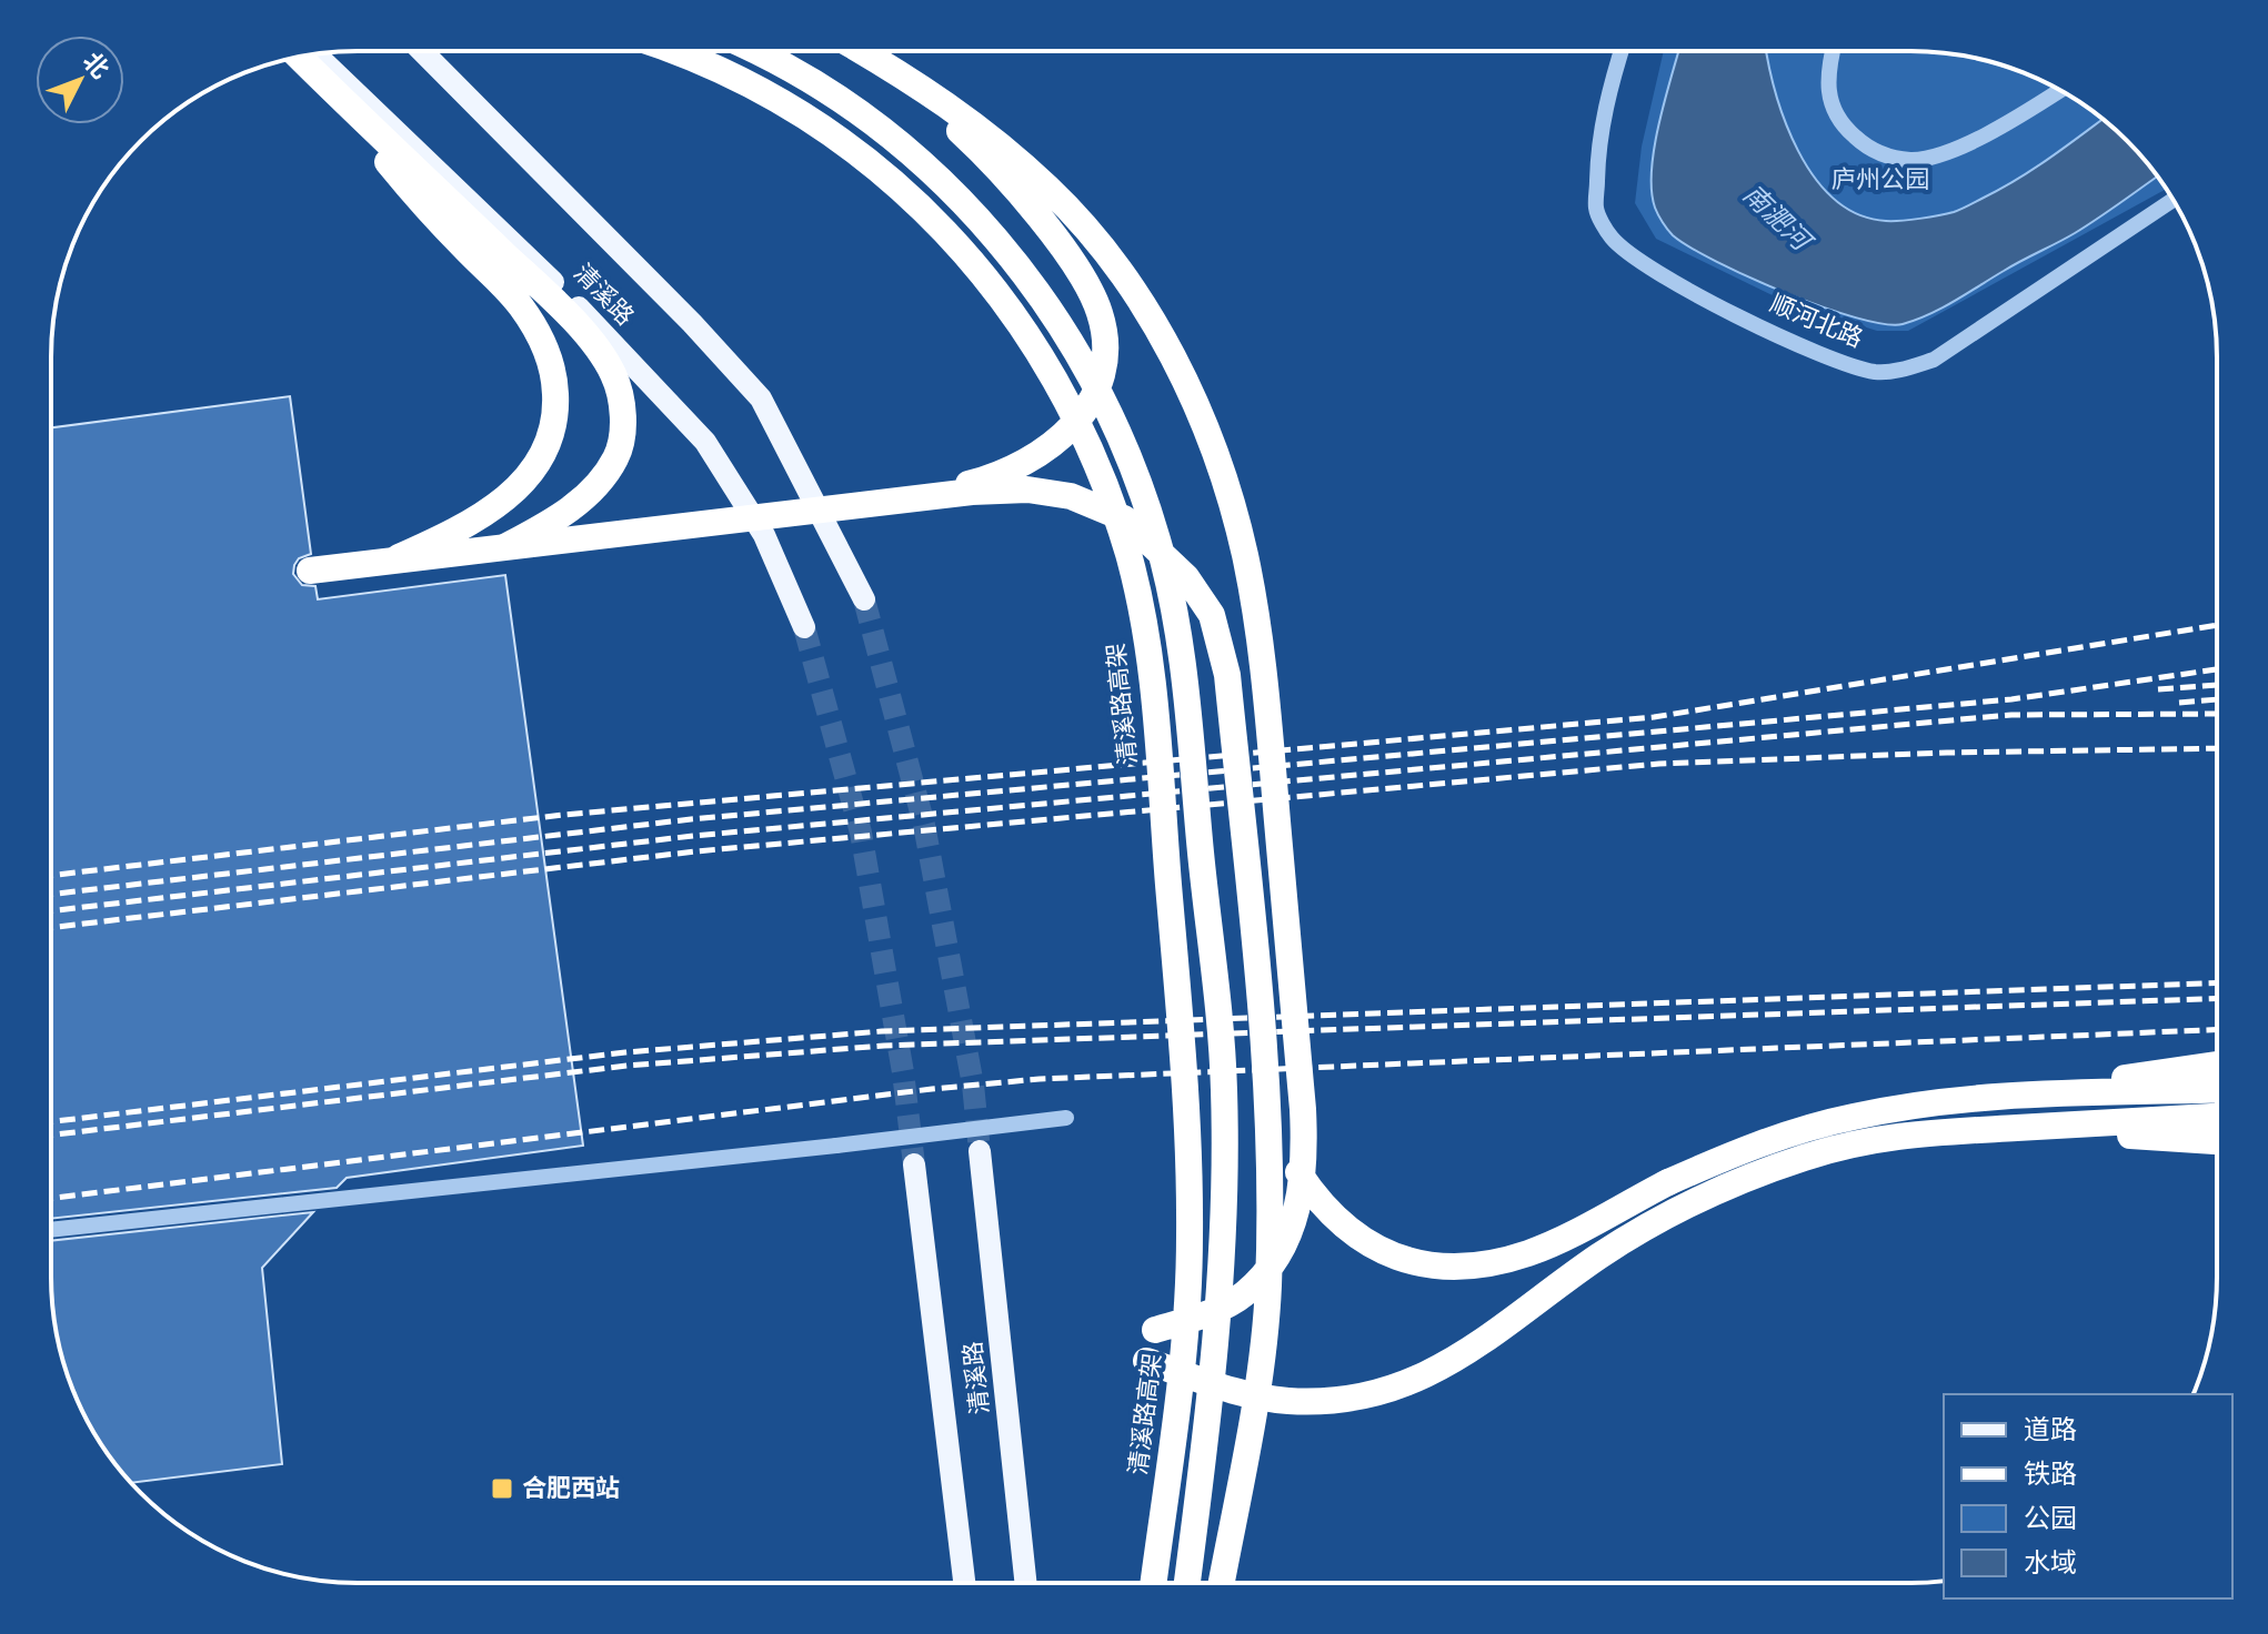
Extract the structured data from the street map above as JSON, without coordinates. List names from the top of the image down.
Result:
{
  "streets": {
    "highway": ["清溪路高架"],
    "main road": ["清溪路"],
    "street": ["顺河北路"]
  },
  "water": ["南淝河"],
  "parks": ["庐州公园"],
  "places": {
    "transit": ["合肥西站"]
  },
  "legend": [
    "道路",
    "铁路",
    "公园",
    "水域"
  ],
  "north": "top right"
}
